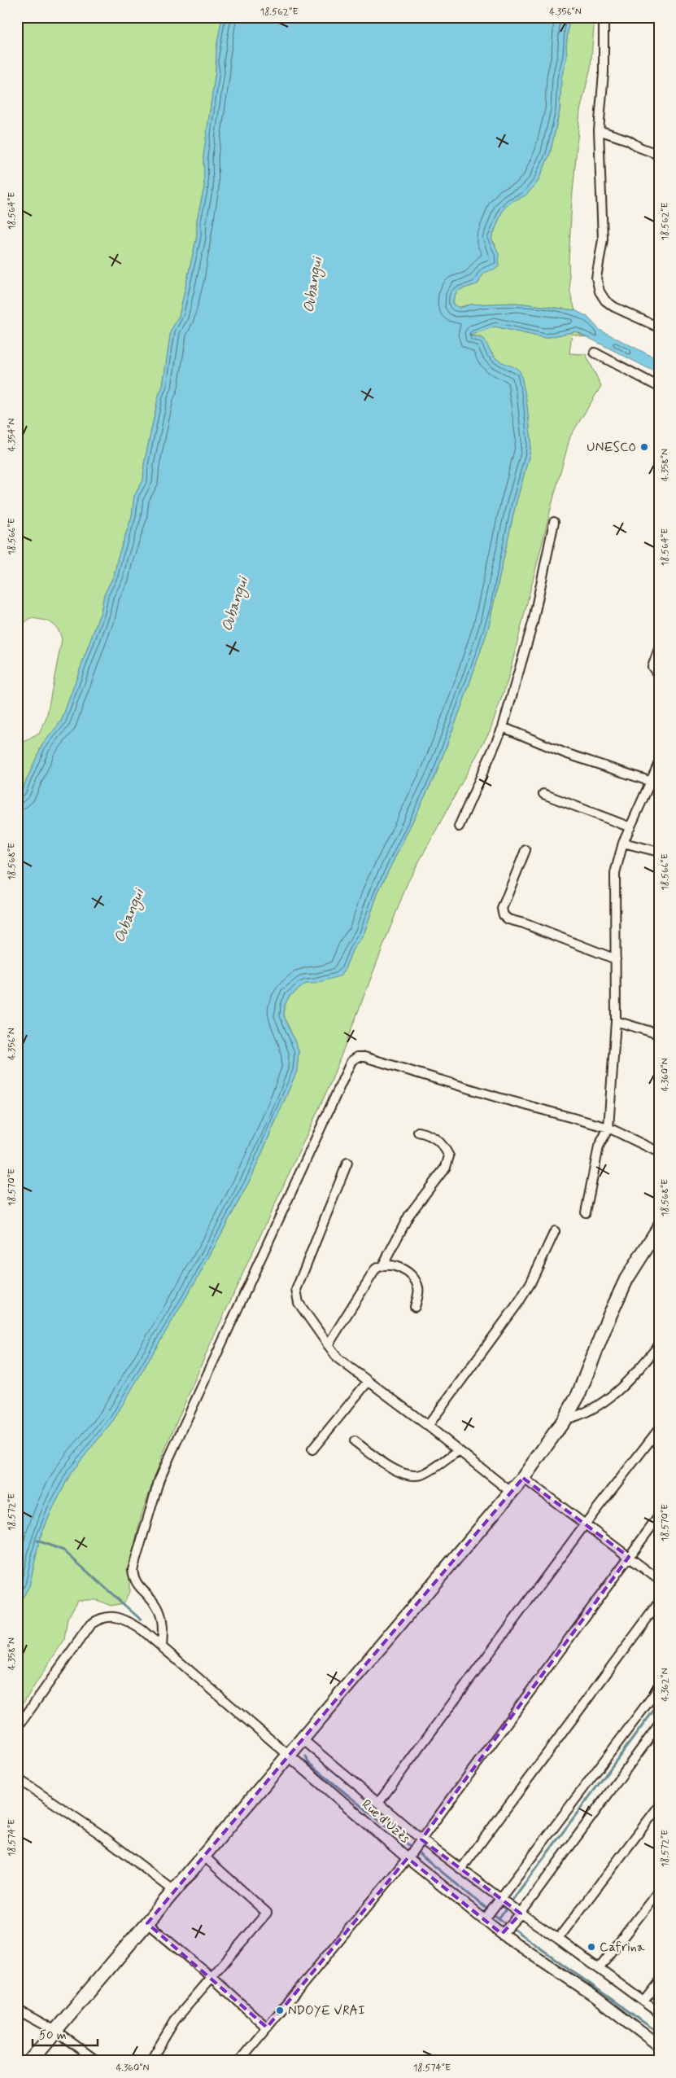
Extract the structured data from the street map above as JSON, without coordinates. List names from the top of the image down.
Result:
{
  "streets": {
    "street": ["Rue d'Uzès"]
  },
  "water": ["Oubangui"],
  "places": ["UNESCO", "Cafrina", "NDOYE VRAI"],
  "scale_bar": "50 m",
  "coordinates": [
    "18.562°E",
    "4.356°N",
    "18.564°E",
    "4.354°N",
    "4.358°N",
    "18.566°E",
    "18.568°E",
    "4.360°N",
    "18.570°E",
    "18.572°E",
    "4.362°N",
    "18.574°E"
  ]
}
